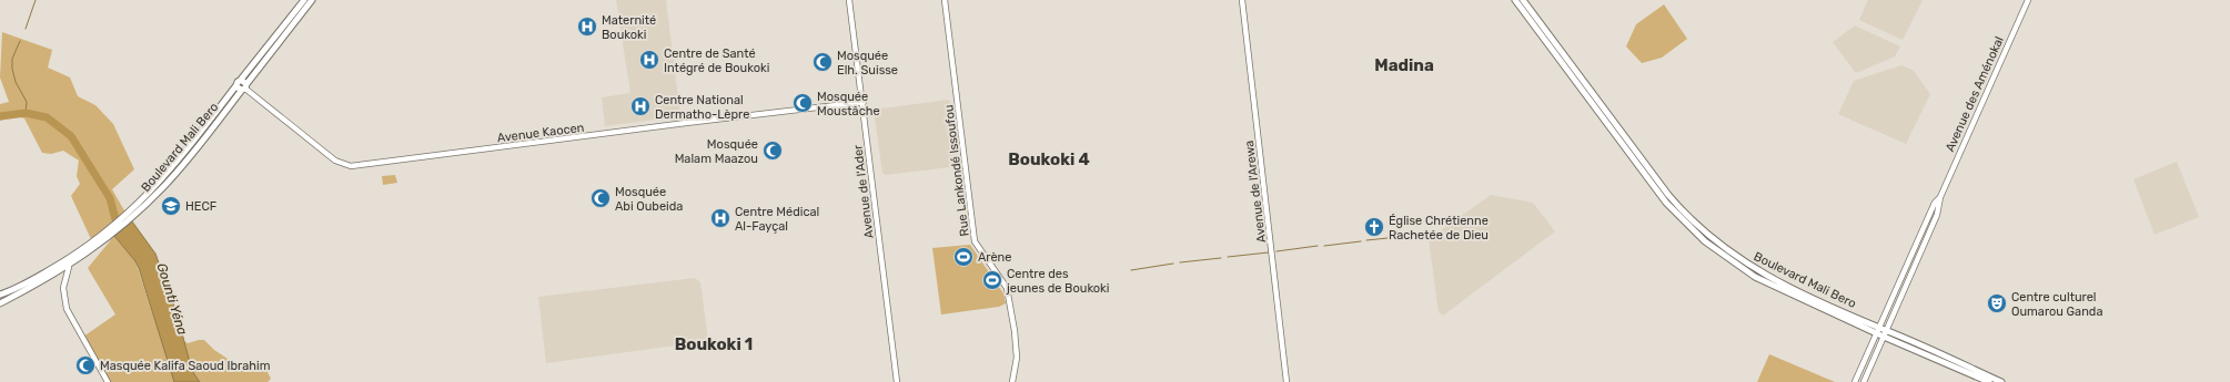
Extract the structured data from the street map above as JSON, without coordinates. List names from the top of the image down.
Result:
{
  "streets": {
    "main road": ["Boulevard Mali Bero"],
    "street": [
      "Avenue des Aménokal",
      "Avenue Kaocen",
      "Rue Lankondé Issoufou",
      "Avenue de l'Ader",
      "Avenue de l'Arewa"
    ]
  },
  "crossings": [
    ["Avenue des Aménokal", "Boulevard Mali Bero"],
    ["Avenue Kaocen", "Boulevard Mali Bero"],
    ["Avenue Kaocen", "Avenue de l'Ader"]
  ],
  "districts": ["Madina", "Boukoki 4", "Boukoki 1"],
  "water": ["Gounti Yéna"],
  "places": {
    "hospital": [
      "Maternité Boukoki",
      "Centre de Santé Intégré de Boukoki",
      "Centre National Dermatho-Lèpre",
      "Centre Médical Al-Fayçal"
    ],
    "mosque": [
      "Mosquée Elh. Suisse",
      "Mosquée Moustâche",
      "Mosquée Malam Maazou",
      "Mosquée Abi Oubeida",
      "Masquée Kalifa Saoud Ibrahim"
    ],
    "school or university": ["HECF"],
    "church": ["Église Chrétienne Rachetée de Dieu"],
    "sports": ["Arène", "Centre des jeunes de Boukoki"],
    "theatre": ["Centre culturel Oumarou Ganda"]
  }
}
